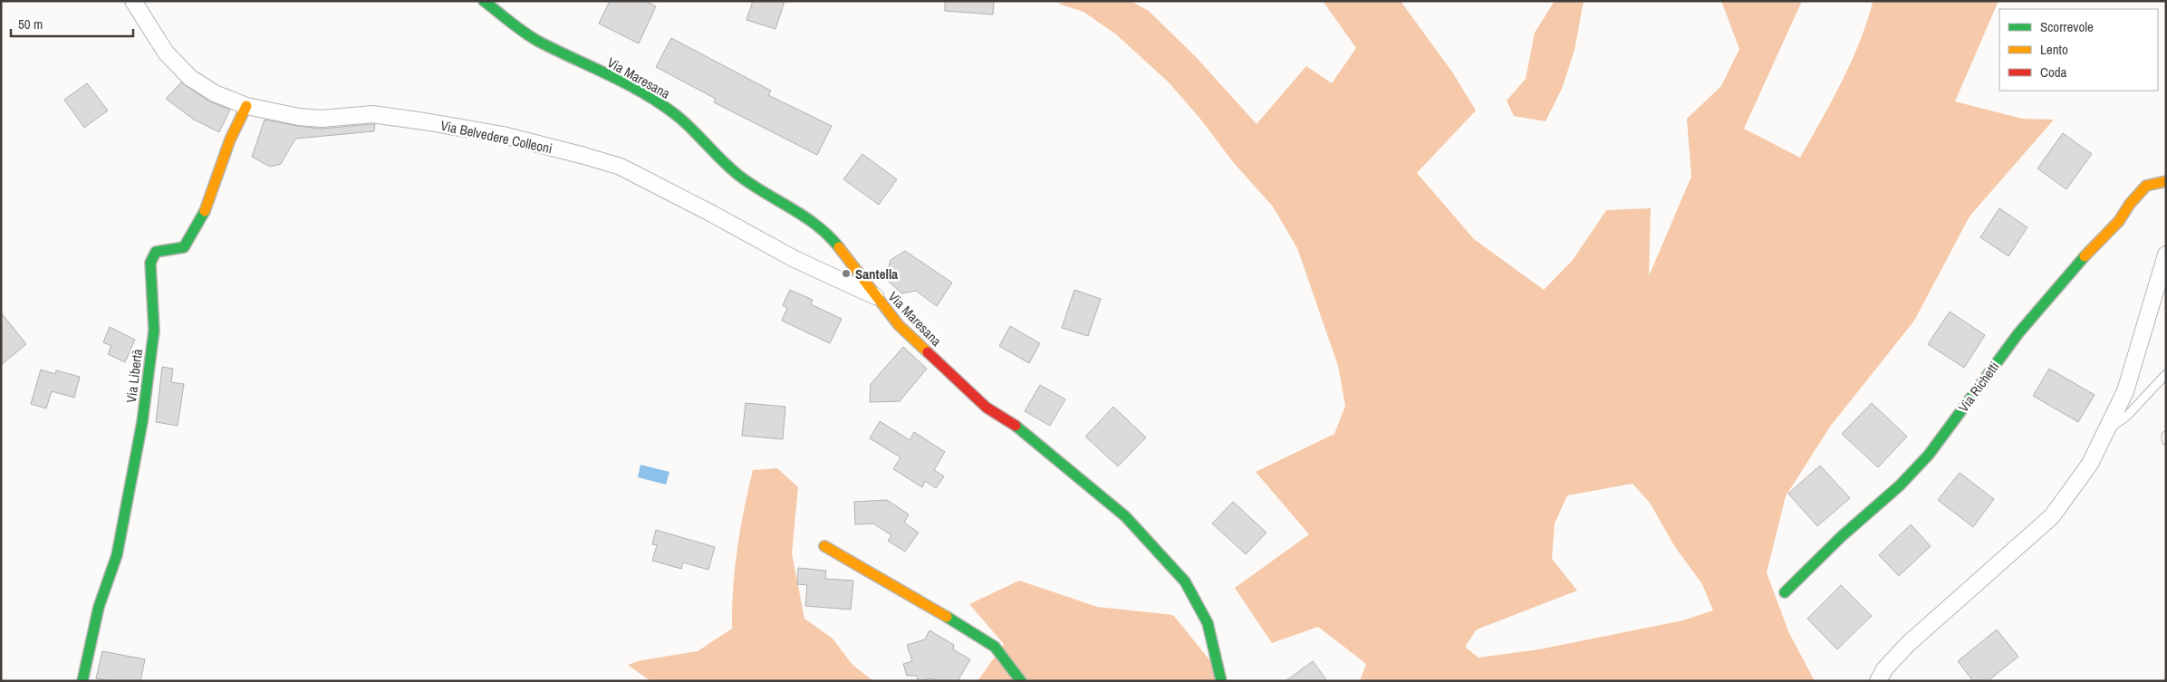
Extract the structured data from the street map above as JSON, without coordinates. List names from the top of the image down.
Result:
{
  "streets": {
    "street": [
      "Via Maresana",
      "Via Belvedere Colleoni",
      "Via Libertà",
      "Via Richetti"
    ]
  },
  "crossings": [
    ["Via Maresana", "Via Belvedere Colleoni"],
    ["Via Belvedere Colleoni", "Via Libertà"]
  ],
  "places": ["Santella"],
  "legend": ["Scorrevole", "Lento", "Coda"],
  "scale_bar": "50 m"
}
